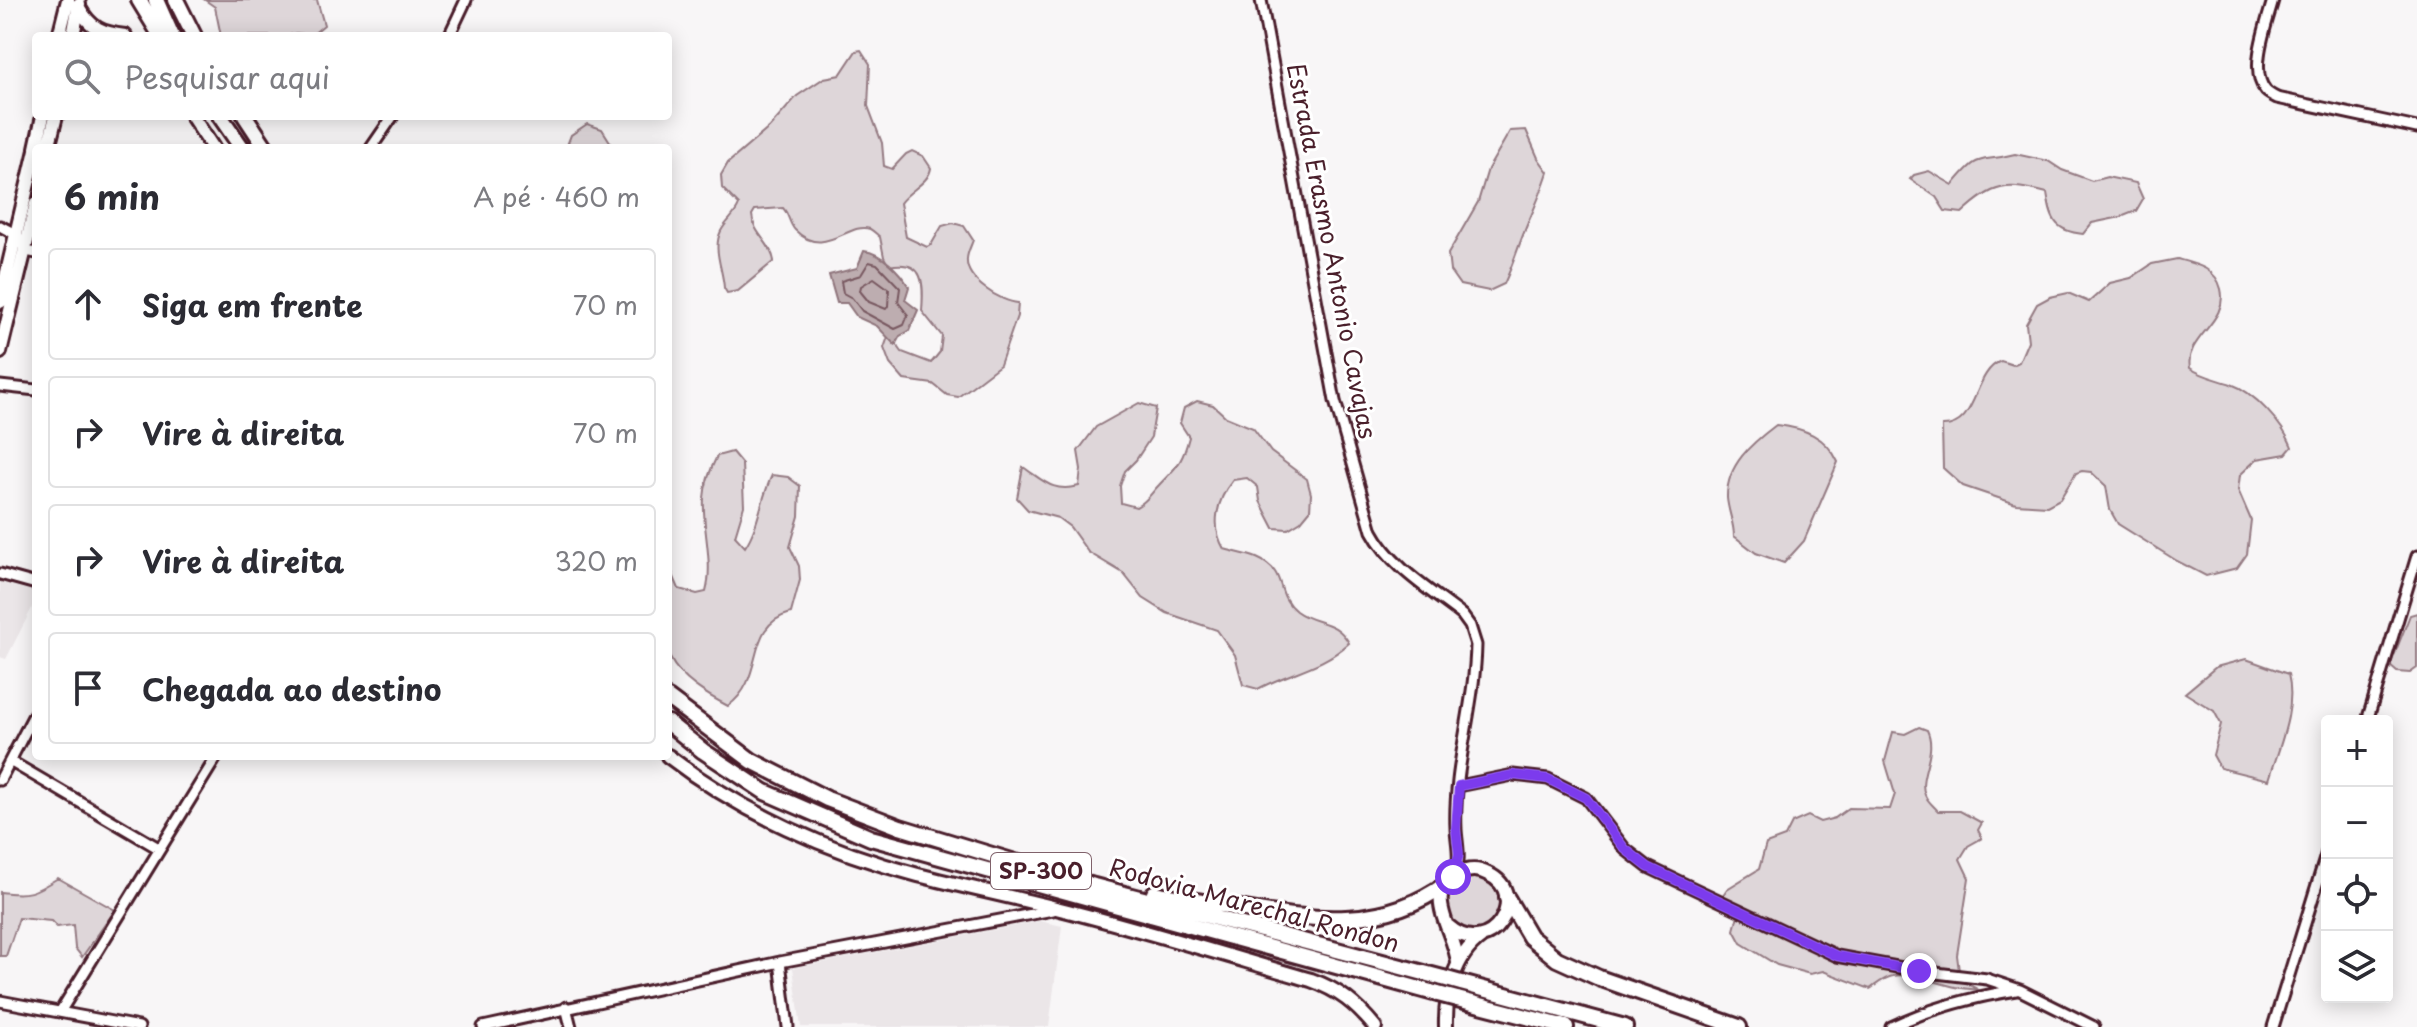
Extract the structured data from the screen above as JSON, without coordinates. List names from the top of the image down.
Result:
{
  "streets": {
    "highway": ["SP-300", "Rodovia Marechal Rondon"],
    "street": ["Estrada Erasmo Antonio Cavajas"]
  },
  "page": {
    "search": "Pesquisar aqui",
    "heading": ["6 min", "A pé · 460 m"],
    "list": [
      ["Siga em frente", "70 m"],
      ["Vire à direita", "70 m"],
      ["Vire à direita", "320 m"],
      "Chegada ao destino"
    ],
    "map_buttons": ["+", "−"]
  }
}
